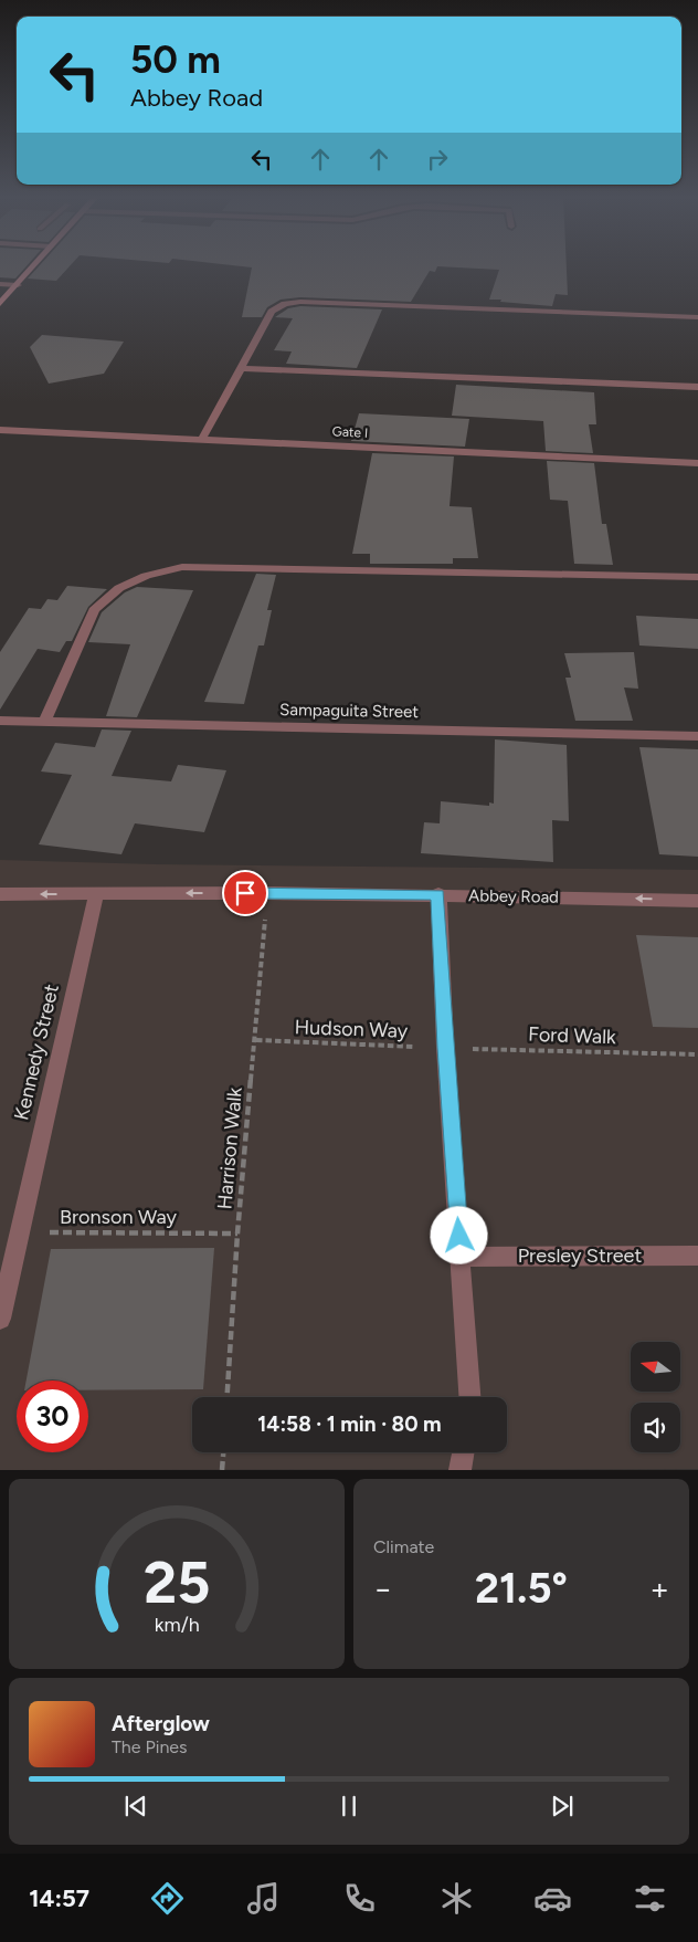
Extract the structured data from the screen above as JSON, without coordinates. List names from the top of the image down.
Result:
{
  "streets": {
    "street": [
      "Gate I",
      "Sampaguita Street",
      "Abbey Road",
      "Kennedy Street",
      "Presley Street"
    ],
    "path": [
      "Hudson Way",
      "Ford Walk",
      "Harrison Walk",
      "Bronson Way"
    ]
  },
  "crossings": [
    ["Abbey Road", "Kennedy Street"],
    ["Abbey Road", "Harrison Walk"],
    ["Hudson Way", "Ford Walk"],
    ["Hudson Way", "Harrison Walk"],
    ["Kennedy Street", "Bronson Way"],
    ["Harrison Walk", "Bronson Way"]
  ],
  "one_way": ["Abbey Road"],
  "north": "left",
  "page": {
    "turn": ["50 m", "Abbey Road"],
    "limit": "30",
    "trip": "14:58 · 1 min · 80 m",
    "tile": "Climate",
    "heat": ["−", "21.5°", "+"],
    "song": ["Afterglow", "The Pines"],
    "tabs": "14:57",
    "gauge": ["25", "km/h"]
  }
}
